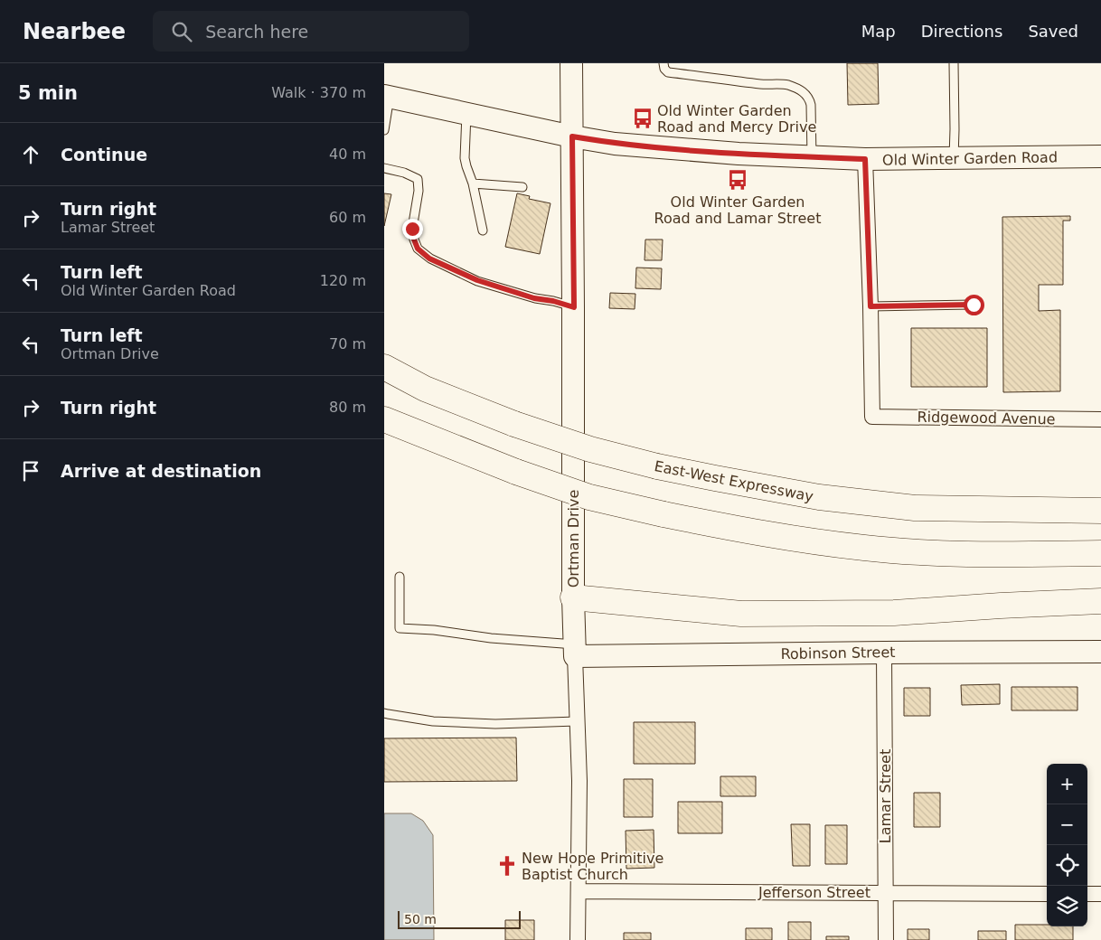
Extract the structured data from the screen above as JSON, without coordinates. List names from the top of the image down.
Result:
{
  "streets": {
    "highway": ["East-West Expressway"],
    "main road": ["Old Winter Garden Road", "Ortman Drive", "Robinson Street"],
    "street": ["Ridgewood Avenue", "Lamar Street", "Jefferson Street"]
  },
  "crossings": [
    ["Old Winter Garden Road", "Ortman Drive"],
    ["Ortman Drive", "Robinson Street"],
    ["Ortman Drive", "Jefferson Street"],
    ["Robinson Street", "Lamar Street"],
    ["Lamar Street", "Jefferson Street"]
  ],
  "places": {
    "bus stop": ["Old Winter Garden Road and Mercy Drive", "Old Winter Garden Road and Lamar Street"],
    "church": ["New Hope Primitive Baptist Church"]
  },
  "scale_bar": "50 m",
  "page": {
    "header": "Nearbee",
    "search": "Search here",
    "nav": ["Map", "Directions", "Saved"],
    "heading": ["5 min", "Walk · 370 m"],
    "list": [
      ["Continue", "40 m"],
      ["Turn right", "Lamar Street", "60 m"],
      ["Turn left", "Old Winter Garden Road", "120 m"],
      ["Turn left", "Ortman Drive", "70 m"],
      ["Turn right", "80 m"],
      "Arrive at destination"
    ],
    "map_buttons": ["+", "−"],
    "scale": "50 m"
  }
}
